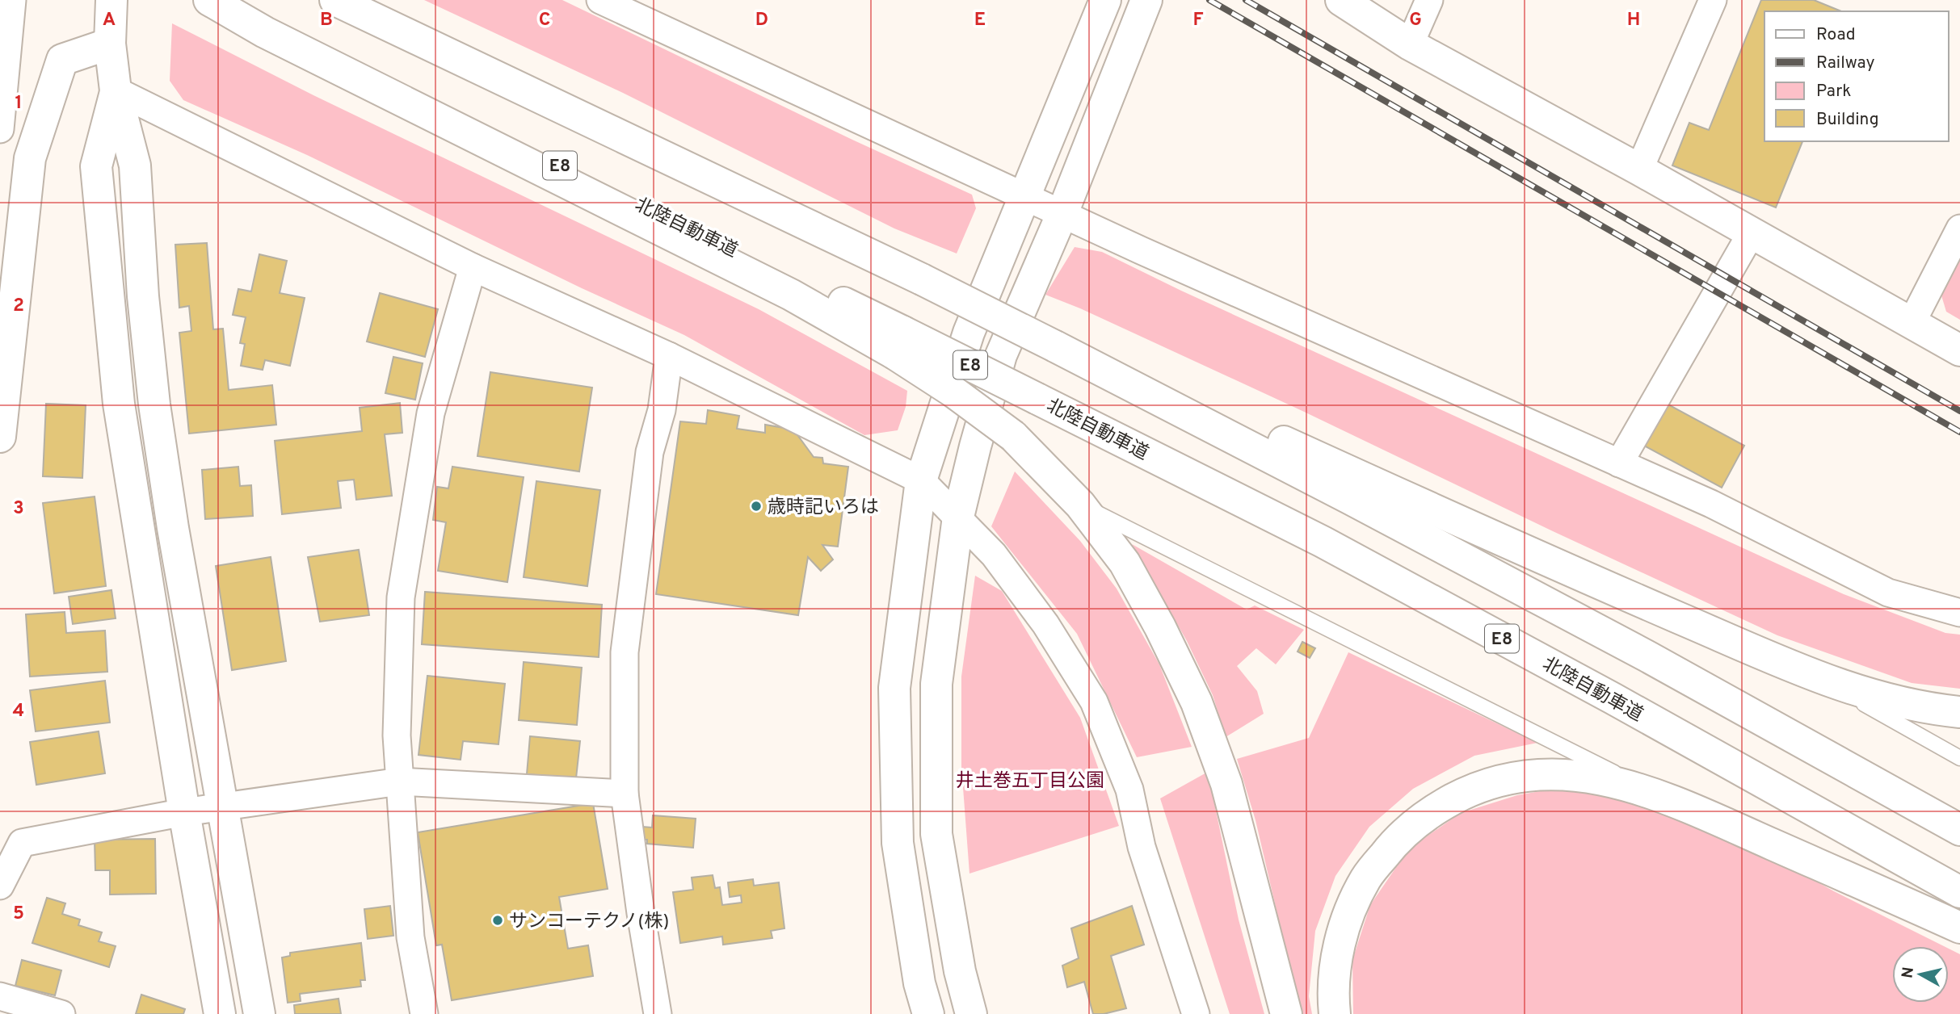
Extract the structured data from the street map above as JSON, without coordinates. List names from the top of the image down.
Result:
{
  "streets": {
    "main road": ["E8", "北陸自動車道"]
  },
  "parks": ["井土巻五丁目公園"],
  "places": ["歳時記いろは", "サンコーテクノ(株)"],
  "legend": [
    "Road",
    "Railway",
    "Park",
    "Building"
  ],
  "north": "left",
  "grid": {
    "columns": [
      "A",
      "B",
      "C",
      "D",
      "E",
      "F",
      "G",
      "H"
    ],
    "rows": [
      "1",
      "2",
      "3",
      "4",
      "5"
    ]
  }
}
